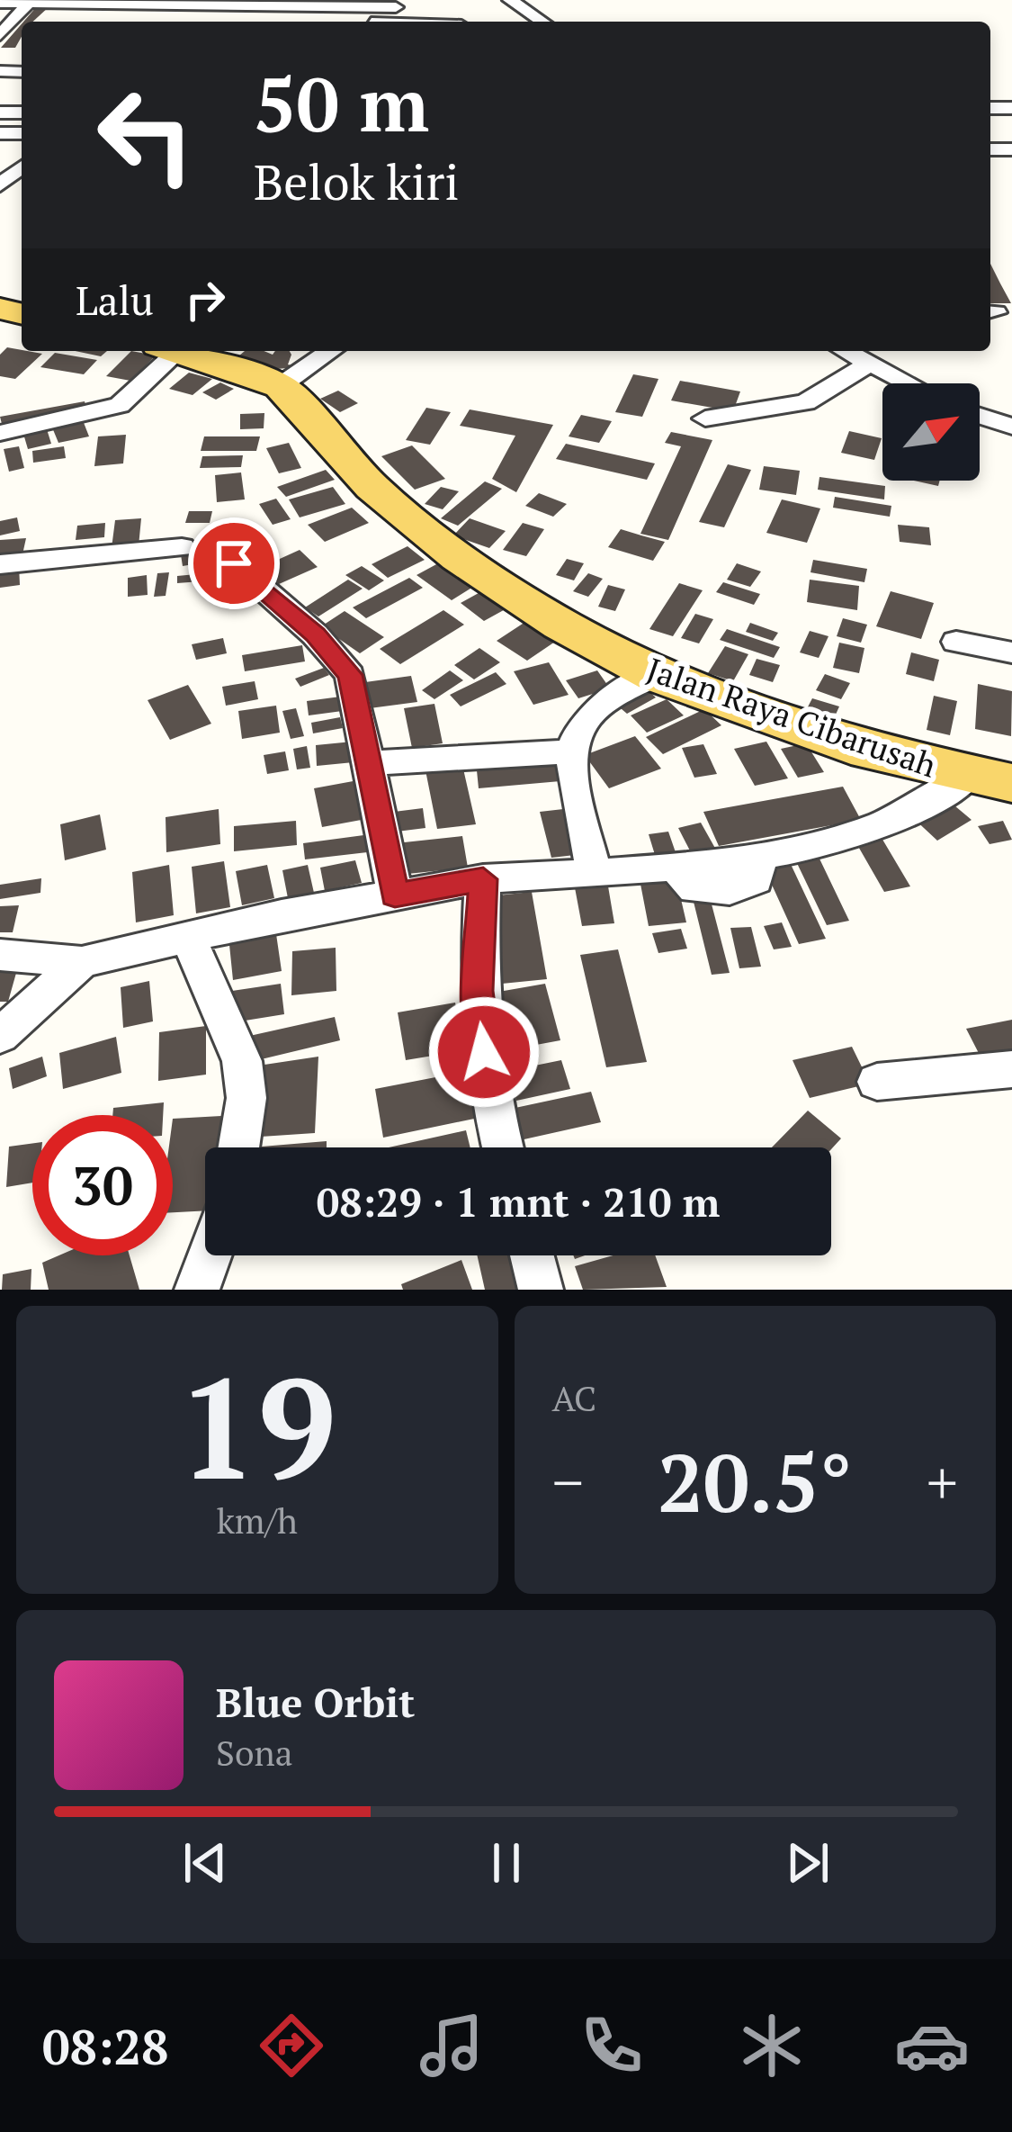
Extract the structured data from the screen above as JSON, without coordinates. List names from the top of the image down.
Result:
{
  "streets": {
    "main road": ["Jalan Raya Cibarusah"]
  },
  "north": "top right",
  "page": {
    "turn": ["50 m", "Belok kiri"],
    "then": "Lalu",
    "limit": "30",
    "trip": "08:29 · 1 mnt · 210 m",
    "tile": [
      ["19", "km/h"],
      "AC"
    ],
    "heat": ["−", "20.5°", "+"],
    "song": ["Blue Orbit", "Sona"],
    "tabs": "08:28"
  }
}
